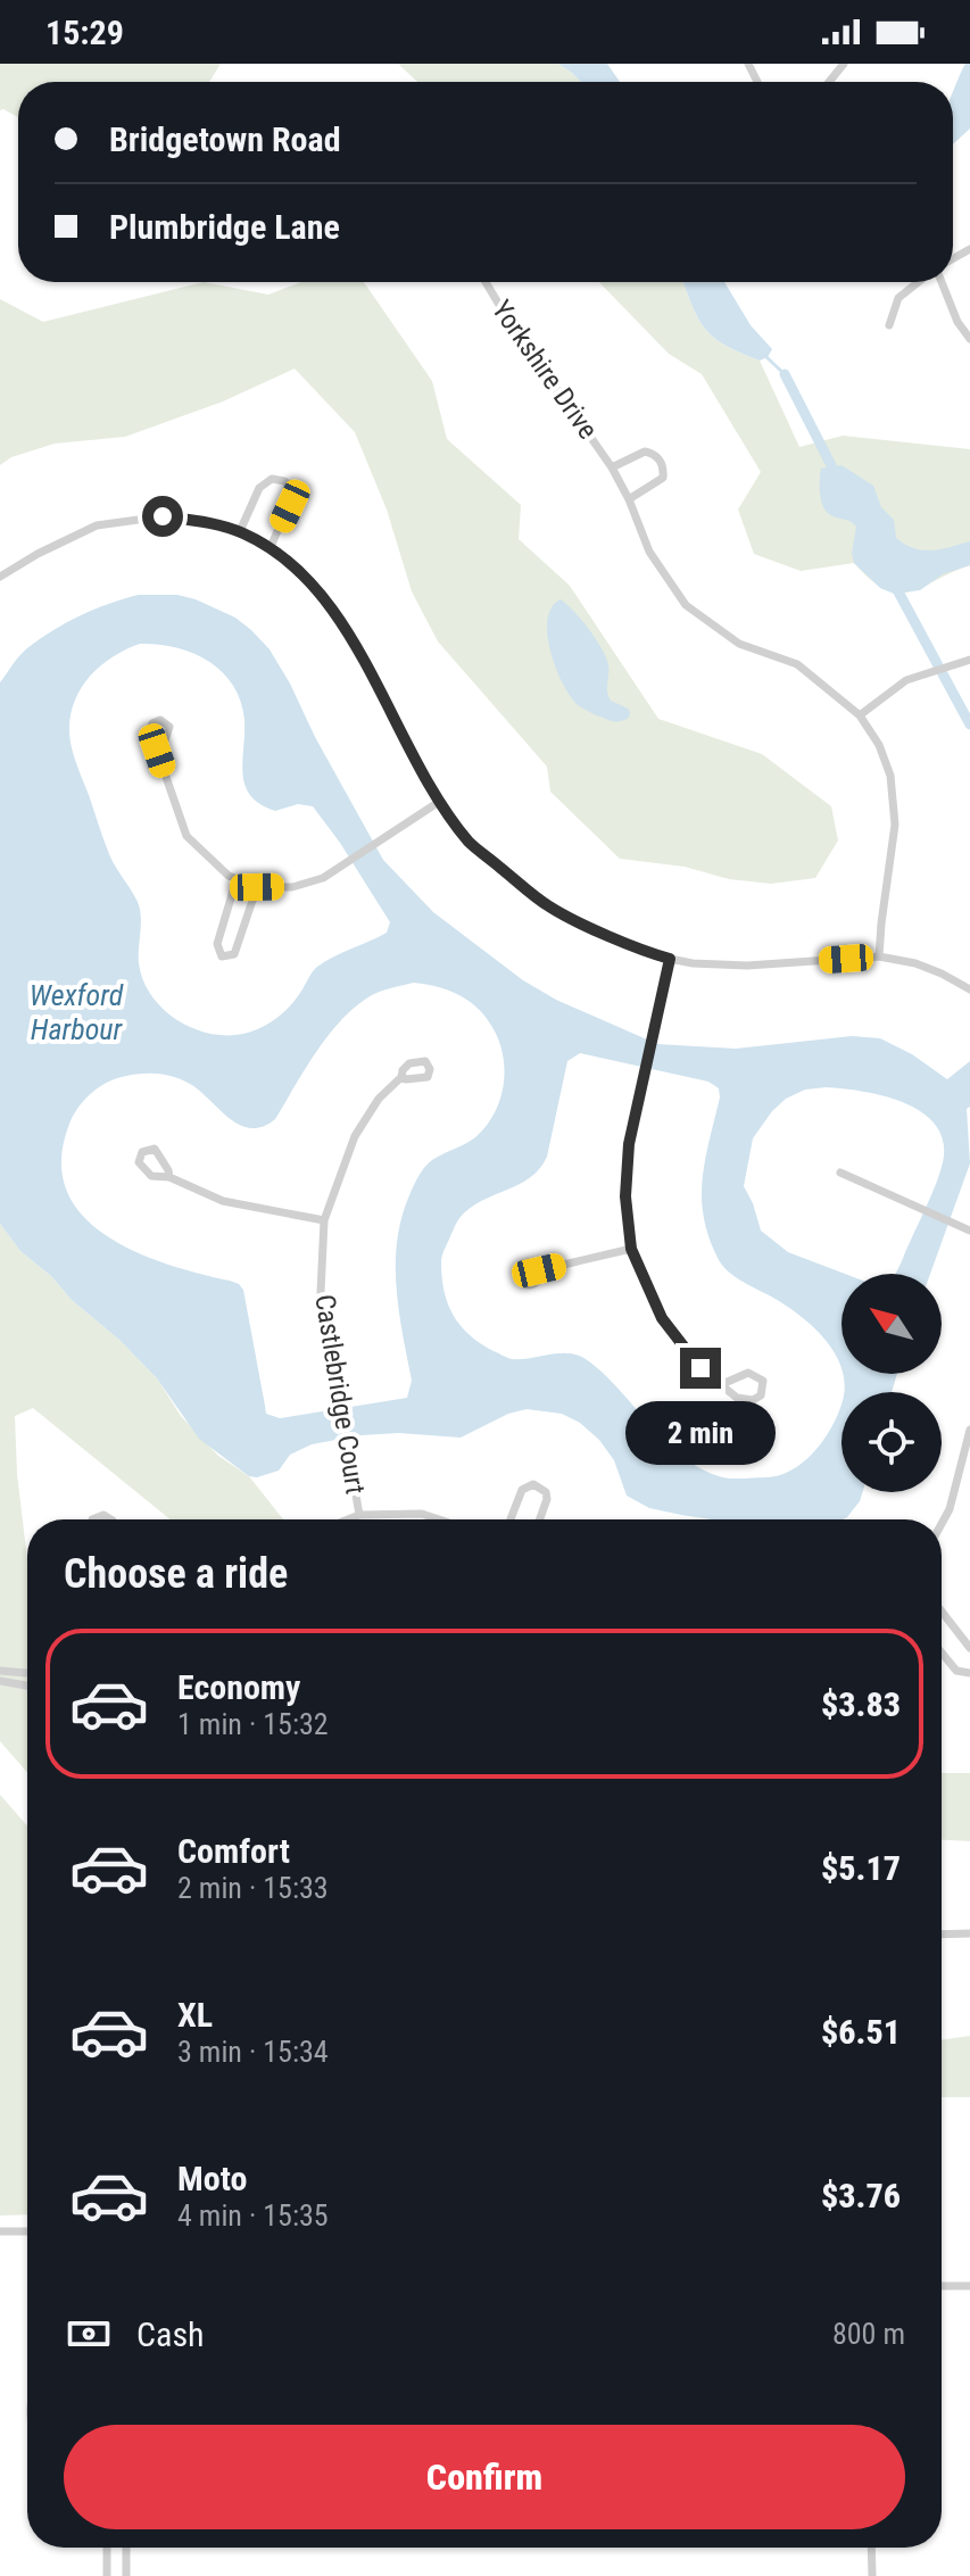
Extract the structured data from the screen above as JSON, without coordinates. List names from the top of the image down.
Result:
{
  "streets": {
    "street": ["Yorkshire Drive", "Castlebridge Court"]
  },
  "water": ["Wexford Harbour"],
  "north": "top left",
  "page": {
    "status": "15:29",
    "banner": ["Bridgetown Road", "Plumbridge Lane"],
    "bubble": "2 min",
    "heading": "Choose a ride",
    "list": [
      {
        "name": "Economy",
        "note": "1 min · 15:32",
        "value": "$3.83"
      },
      {
        "name": "Comfort",
        "note": "2 min · 15:33",
        "value": "$5.17"
      },
      {
        "name": "XL",
        "note": "3 min · 15:34",
        "value": "$6.51"
      },
      {
        "name": "Moto",
        "note": "4 min · 15:35",
        "value": "$3.76"
      }
    ],
    "pay": ["Cash", "800 m"],
    "buttons": "Confirm"
  }
}
